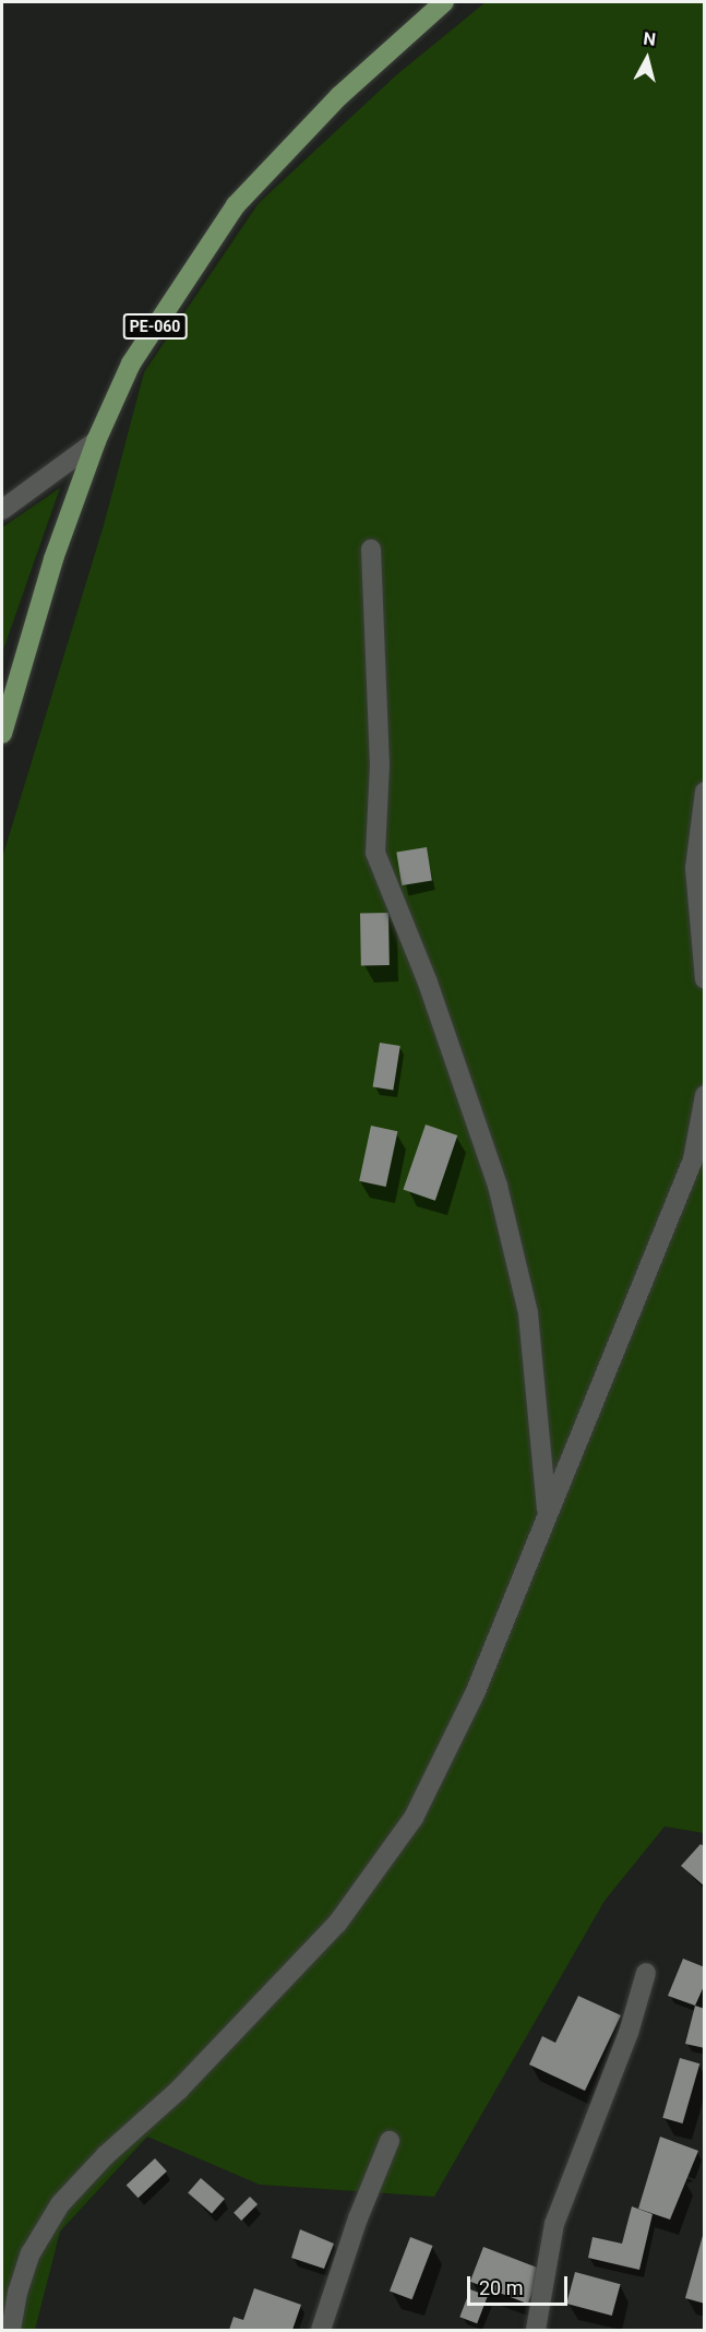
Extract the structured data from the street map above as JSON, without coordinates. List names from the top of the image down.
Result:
{
  "streets": {
    "main road": ["PE-060"]
  },
  "scale_bar": "20 m",
  "north": "top"
}
